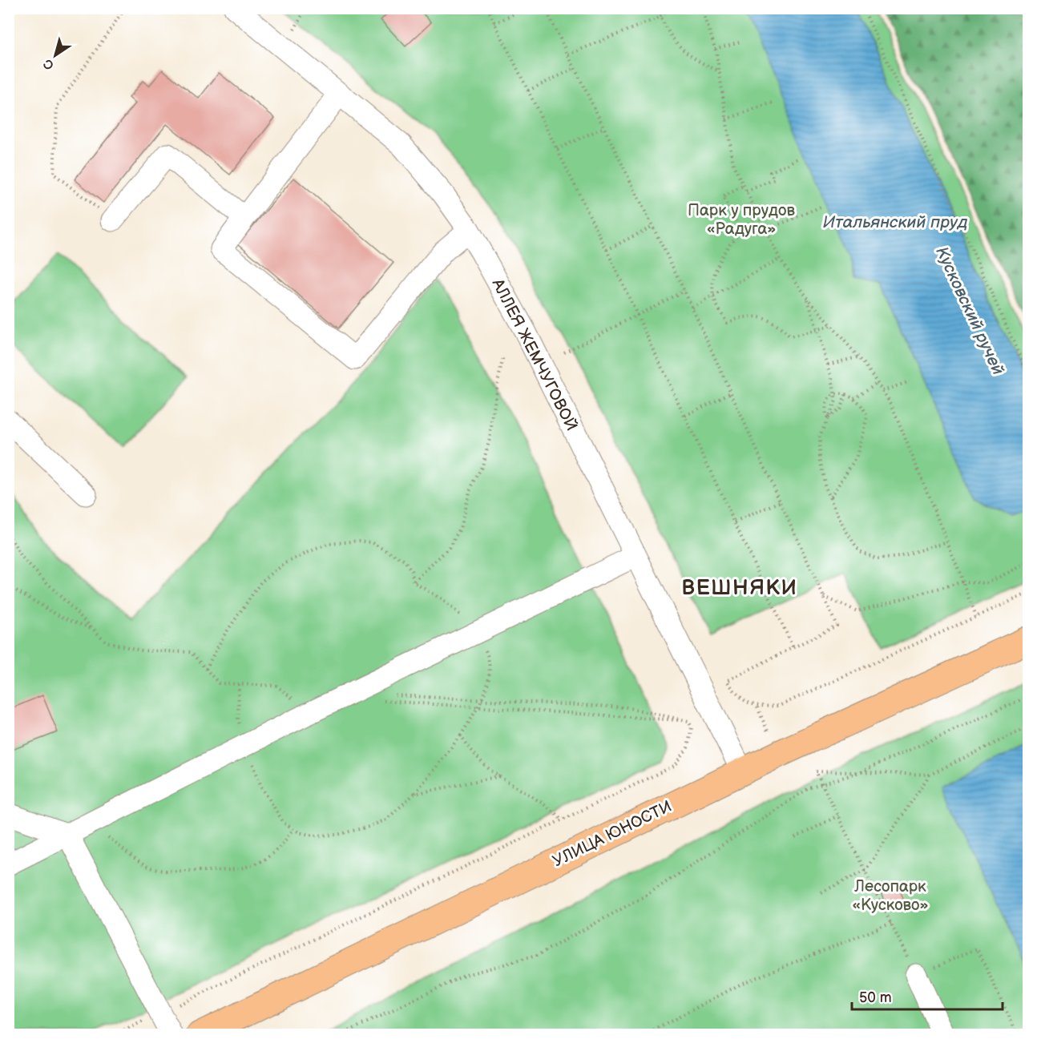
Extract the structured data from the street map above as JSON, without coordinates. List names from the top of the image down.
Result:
{
  "streets": {
    "main road": ["УЛИЦА ЮНОСТИ"],
    "street": ["АЛЛЕЯ ЖЕМЧУГОВОЙ"]
  },
  "crossings": [
    ["АЛЛЕЯ ЖЕМЧУГОВОЙ", "УЛИЦА ЮНОСТИ"]
  ],
  "districts": ["ВЕШНЯКИ"],
  "water": ["Итальянский пруд", "Кусковский ручей"],
  "parks": ["Парк у прудов «Радуга»", "Лесопарк «Кусково»"],
  "scale_bar": "50 m",
  "north": "bottom left"
}
